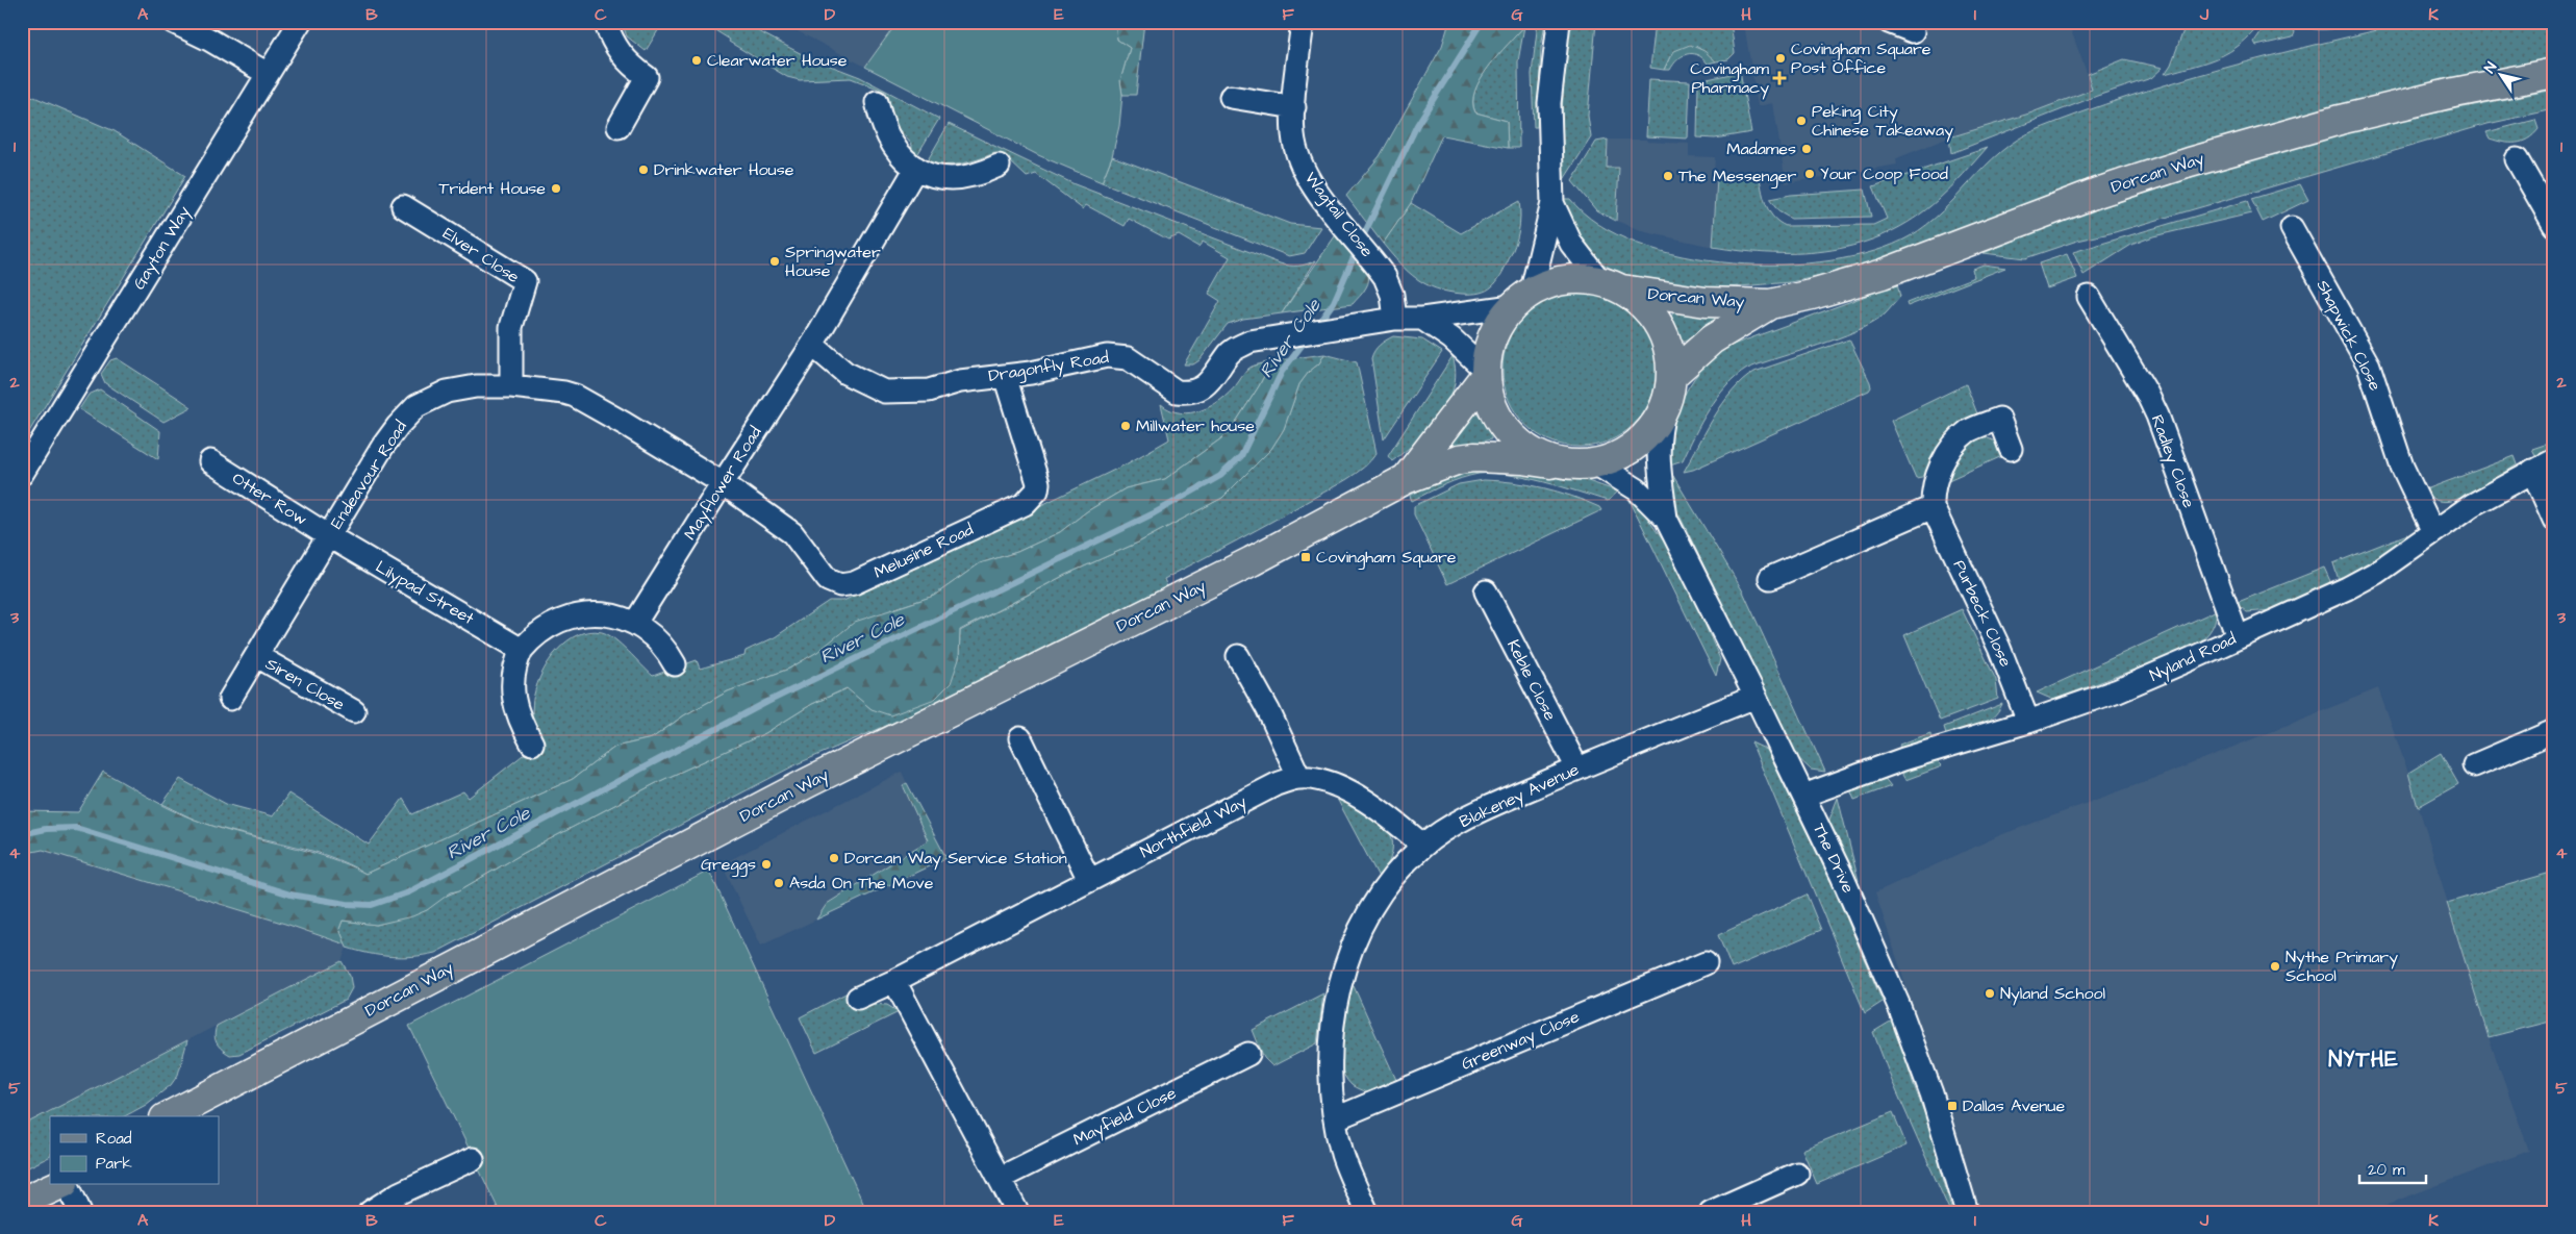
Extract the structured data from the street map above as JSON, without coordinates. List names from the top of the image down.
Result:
{
  "streets": {
    "main road": ["Dorcan Way"],
    "street": [
      "Wagtail Close",
      "Gayton Way",
      "Elver Close",
      "Shapwick Close",
      "Dragonfly Road",
      "Radley Close",
      "Endeavour Road",
      "Mayflower Road",
      "Otter Row",
      "Melusine Road",
      "Lilypad Street",
      "Purbeck Close",
      "Nyland Road",
      "Keble Close",
      "Siren Close",
      "Blakeney Avenue",
      "Northfield Way",
      "The Drive",
      "Greenway Close",
      "Mayfield Close"
    ]
  },
  "crossings": [
    ["Dorcan Way", "Dragonfly Road"],
    ["Dorcan Way", "The Drive"],
    ["Wagtail Close", "Dragonfly Road"],
    ["Elver Close", "Endeavour Road"],
    ["Shapwick Close", "Nyland Road"],
    ["Dragonfly Road", "Mayflower Road"],
    ["Dragonfly Road", "Melusine Road"],
    ["Dragonfly Road", "The Drive"],
    ["Radley Close", "Nyland Road"],
    ["Endeavour Road", "Mayflower Road"],
    ["Endeavour Road", "Otter Row"],
    ["Endeavour Road", "Melusine Road"],
    ["Endeavour Road", "Lilypad Street"],
    ["Endeavour Road", "Siren Close"],
    ["Mayflower Road", "Melusine Road"],
    ["Otter Row", "Lilypad Street"],
    ["Purbeck Close", "Nyland Road"],
    ["Nyland Road", "The Drive"],
    ["Keble Close", "Blakeney Avenue"],
    ["Blakeney Avenue", "Northfield Way"],
    ["Blakeney Avenue", "The Drive"],
    ["Blakeney Avenue", "Greenway Close"]
  ],
  "districts": ["NYTHE"],
  "water": ["River Cole"],
  "places": {
    "other": [
      "Covingham Square Post Office",
      "Clearwater House",
      "Peking City Chinese Takeaway",
      "Madames",
      "Drinkwater House",
      "Your Coop Food",
      "The Messenger",
      "Trident House",
      "Springwater House",
      "Millwater house",
      "Dorcan Way Service Station",
      "Greggs",
      "Asda On The Move",
      "Nythe Primary School",
      "Nyland School"
    ],
    "health": ["Covingham Pharmacy"],
    "transit": ["Covingham Square", "Dallas Avenue"]
  },
  "legend": ["Road", "Park"],
  "scale_bar": "20 m",
  "north": "top left",
  "grid": {
    "columns": [
      "A",
      "B",
      "C",
      "D",
      "E",
      "F",
      "G",
      "H",
      "I",
      "J",
      "K"
    ],
    "rows": [
      "1",
      "2",
      "3",
      "4",
      "5"
    ]
  }
}
